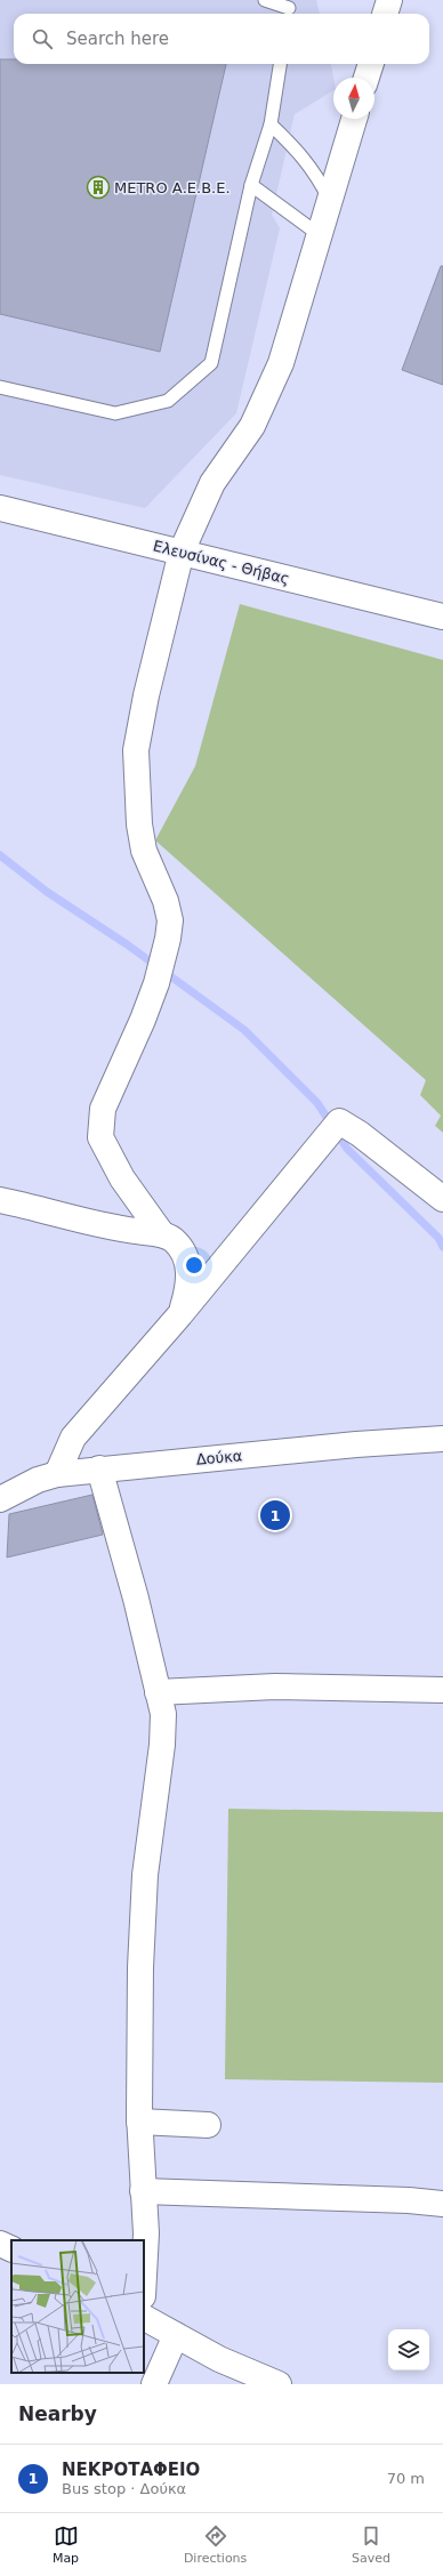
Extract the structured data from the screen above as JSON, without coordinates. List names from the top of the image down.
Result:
{
  "streets": {
    "street": ["Ελευσίνας - Θήβας", "Δούκα"]
  },
  "places": {
    "building": ["METRO Α.Ε.Β.Ε."]
  },
  "north": "top",
  "page": {
    "search": "Search here",
    "pins": "1",
    "heading": "Nearby",
    "list": [
      {
        "mark": "1",
        "name": "ΝΕΚΡΟΤΑΦΕΙΟ",
        "note": "Bus stop · Δούκα",
        "value": "70 m"
      }
    ],
    "nav": ["Map", "Directions", "Saved"]
  }
}
